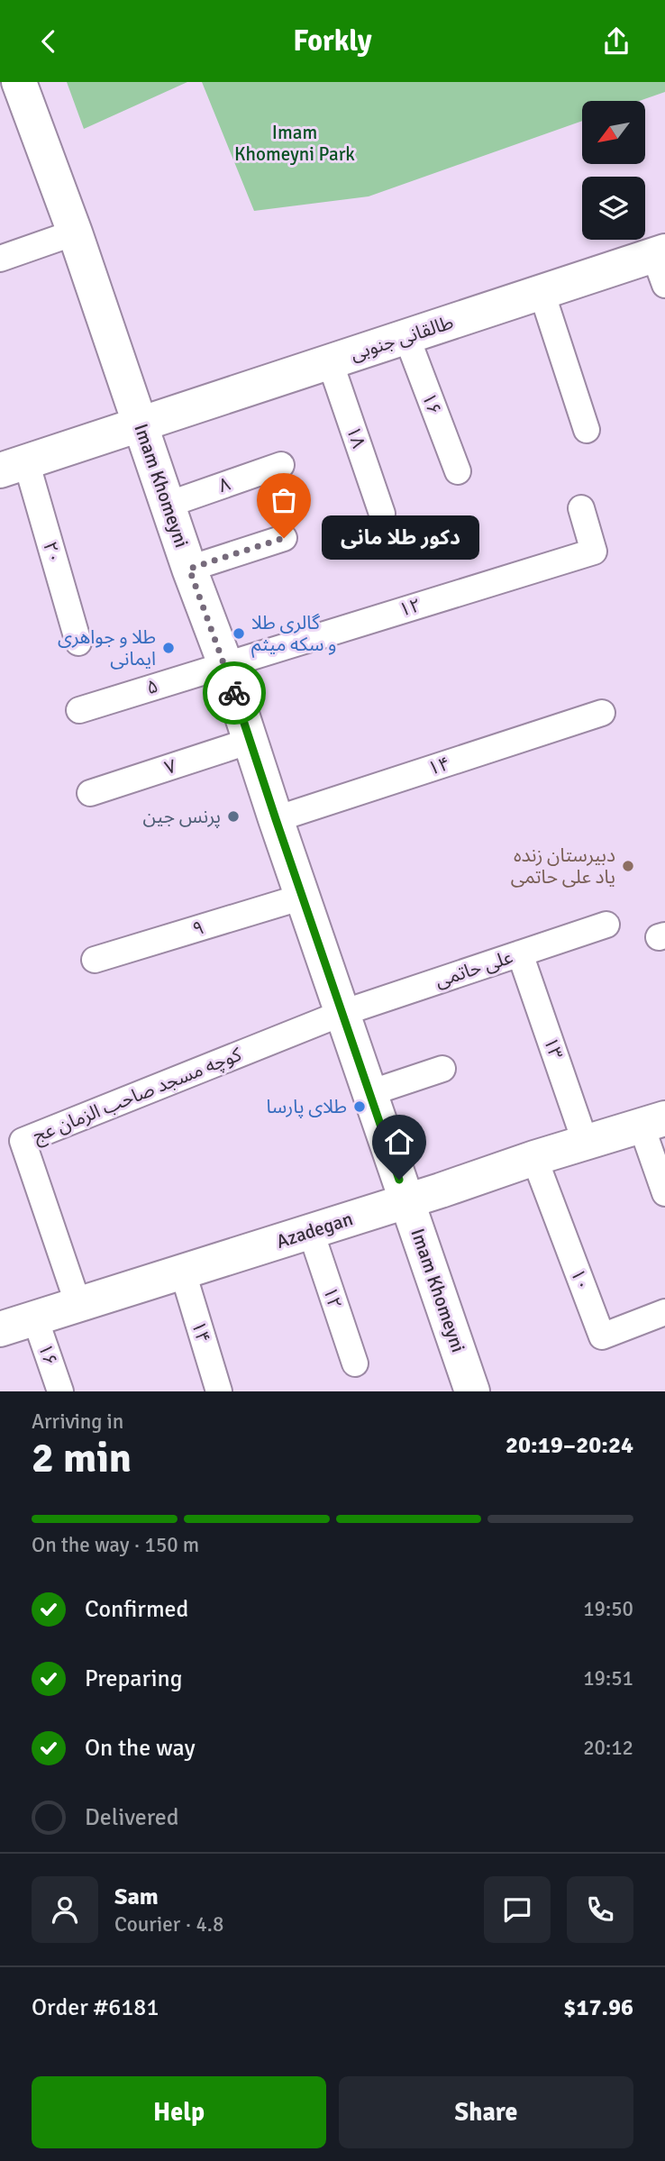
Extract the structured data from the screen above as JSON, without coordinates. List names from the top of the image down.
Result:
{
  "streets": {
    "main road": ["طالقانی جنوبی", "Imam Khomeyni", "Azadegan"],
    "street": [
      "۱۶",
      "۱۸",
      "۸",
      "۲۰",
      "۱۲",
      "۵",
      "۱۴",
      "۷",
      "۹",
      "علی حاتمی",
      "۱۳",
      "کوچه مسجد صاحب الزمان عج",
      "۱۰"
    ]
  },
  "crossings": [
    ["طالقانی جنوبی", "۱۶"],
    ["طالقانی جنوبی", "۱۸"],
    ["طالقانی جنوبی", "Imam Khomeyni"],
    ["طالقانی جنوبی", "۲۰"],
    ["۱۶", "Azadegan"],
    ["۸", "Imam Khomeyni"],
    ["Imam Khomeyni", "۱۲"],
    ["Imam Khomeyni", "۵"],
    ["Imam Khomeyni", "۱۴"],
    ["Imam Khomeyni", "۷"],
    ["Imam Khomeyni", "۹"],
    ["Imam Khomeyni", "علی حاتمی"],
    ["Imam Khomeyni", "کوچه مسجد صاحب الزمان عج"],
    ["Imam Khomeyni", "Azadegan"],
    ["۱۲", "۵"],
    ["۱۲", "Azadegan"],
    ["۱۴", "Azadegan"],
    ["علی حاتمی", "۱۳"],
    ["علی حاتمی", "کوچه مسجد صاحب الزمان عج"],
    ["۱۳", "Azadegan"],
    ["کوچه مسجد صاحب الزمان عج", "Azadegan"],
    ["Azadegan", "۱۰"]
  ],
  "parks": ["Imam Khomeyni Park"],
  "places": [
    "دکور طلا مانی",
    "گالری طلا و سکه میثم",
    "طلا و جواهری ایمانی",
    "پرنس جین",
    "دبیرستان زنده یاد علی حاتمی",
    "طلای پارسا"
  ],
  "north": "bottom left",
  "page": {
    "header": "Forkly",
    "bubble": "دکور طلا مانی",
    "heading": ["2 min", "Arriving in", "20:19–20:24"],
    "panel": [
      "Sam",
      "Courier · 4.8",
      "Order #6181",
      "$17.96"
    ],
    "bar": "On the way · 150 m",
    "list": [
      ["Confirmed", "19:50"],
      ["Preparing", "19:51"],
      ["On the way", "20:12"],
      "Delivered"
    ],
    "buttons": ["Help", "Share"]
  }
}
